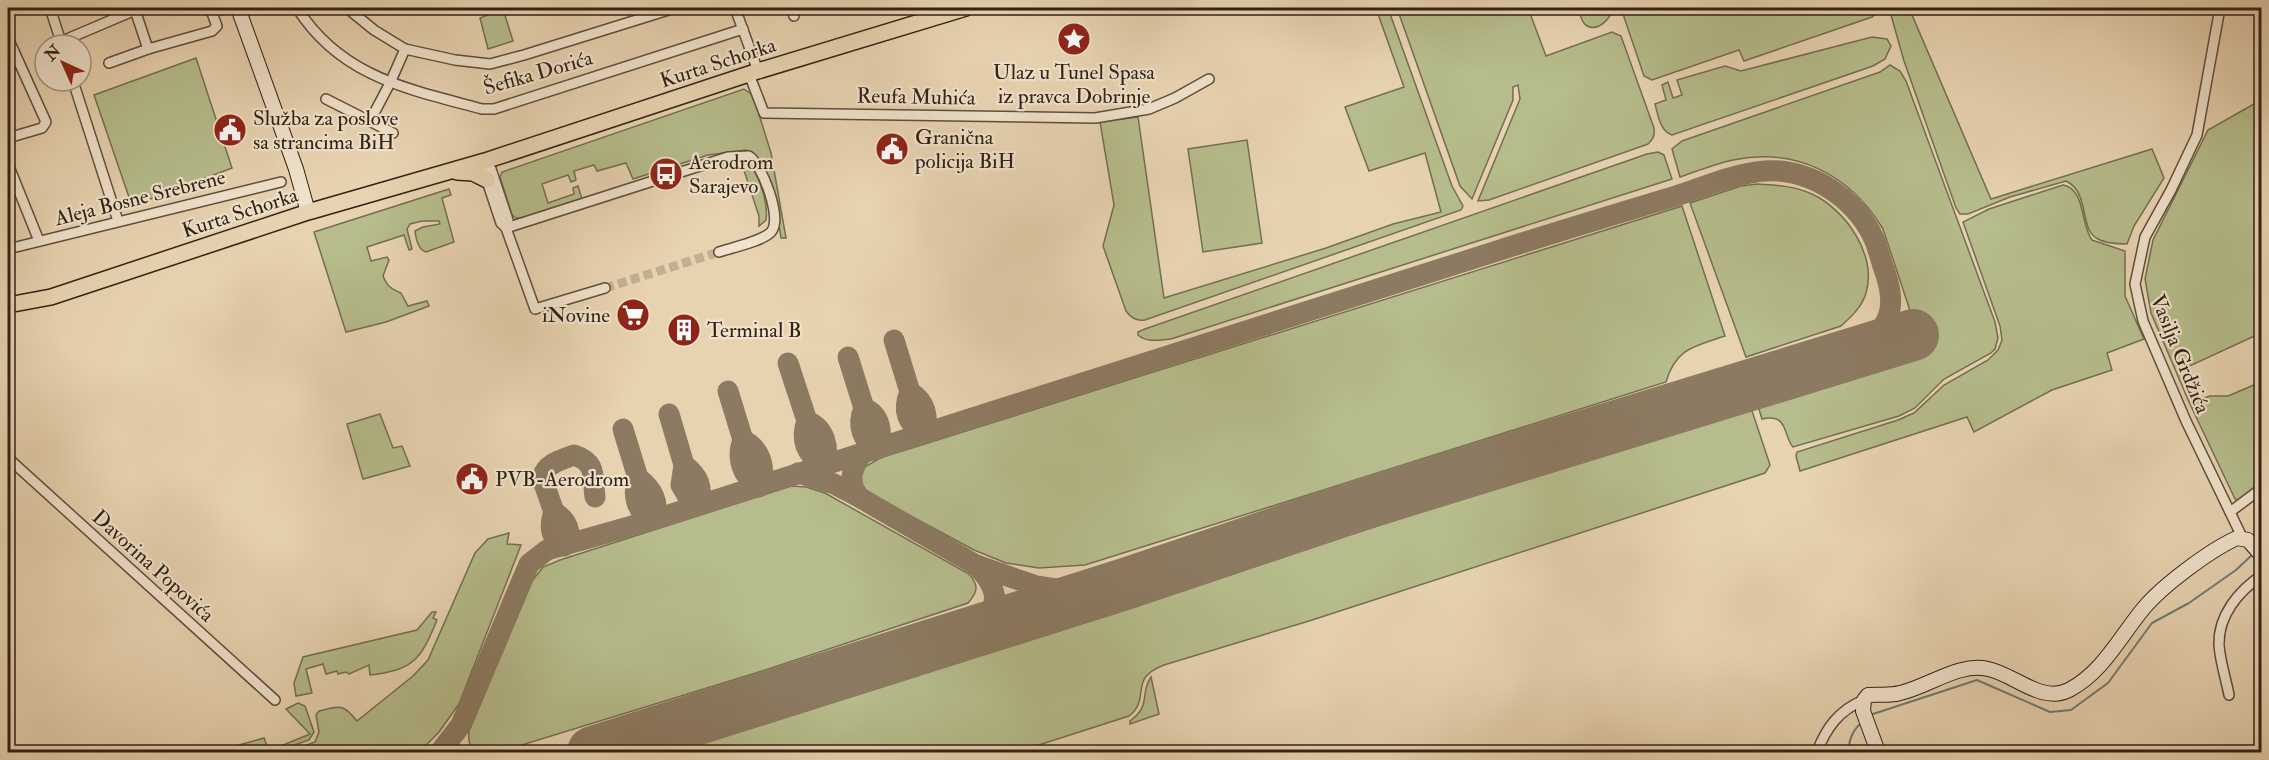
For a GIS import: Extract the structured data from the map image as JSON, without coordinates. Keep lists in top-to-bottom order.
{
  "streets": {
    "main road": ["Kurta Schorka"],
    "street": [
      "Šefika Dorića",
      "Reufa Muhića",
      "Aleja Bosne Srebrene",
      "Vasilja Grdžića",
      "Davorina Popovića"
    ]
  },
  "crossings": [
    ["Kurta Schorka", "Reufa Muhića"]
  ],
  "places": {
    "place": ["Ulaz u Tunel Spasa iz pravca Dobrinje"],
    "public building": ["Služba za poslove sa strancima BiH", "Granična policija BiH", "PVB-Aerodrom"],
    "bus stop": ["Aerodrom Sarajevo"],
    "supermarket": ["iNovine"],
    "building": ["Terminal B"]
  },
  "north": "top left"
}
